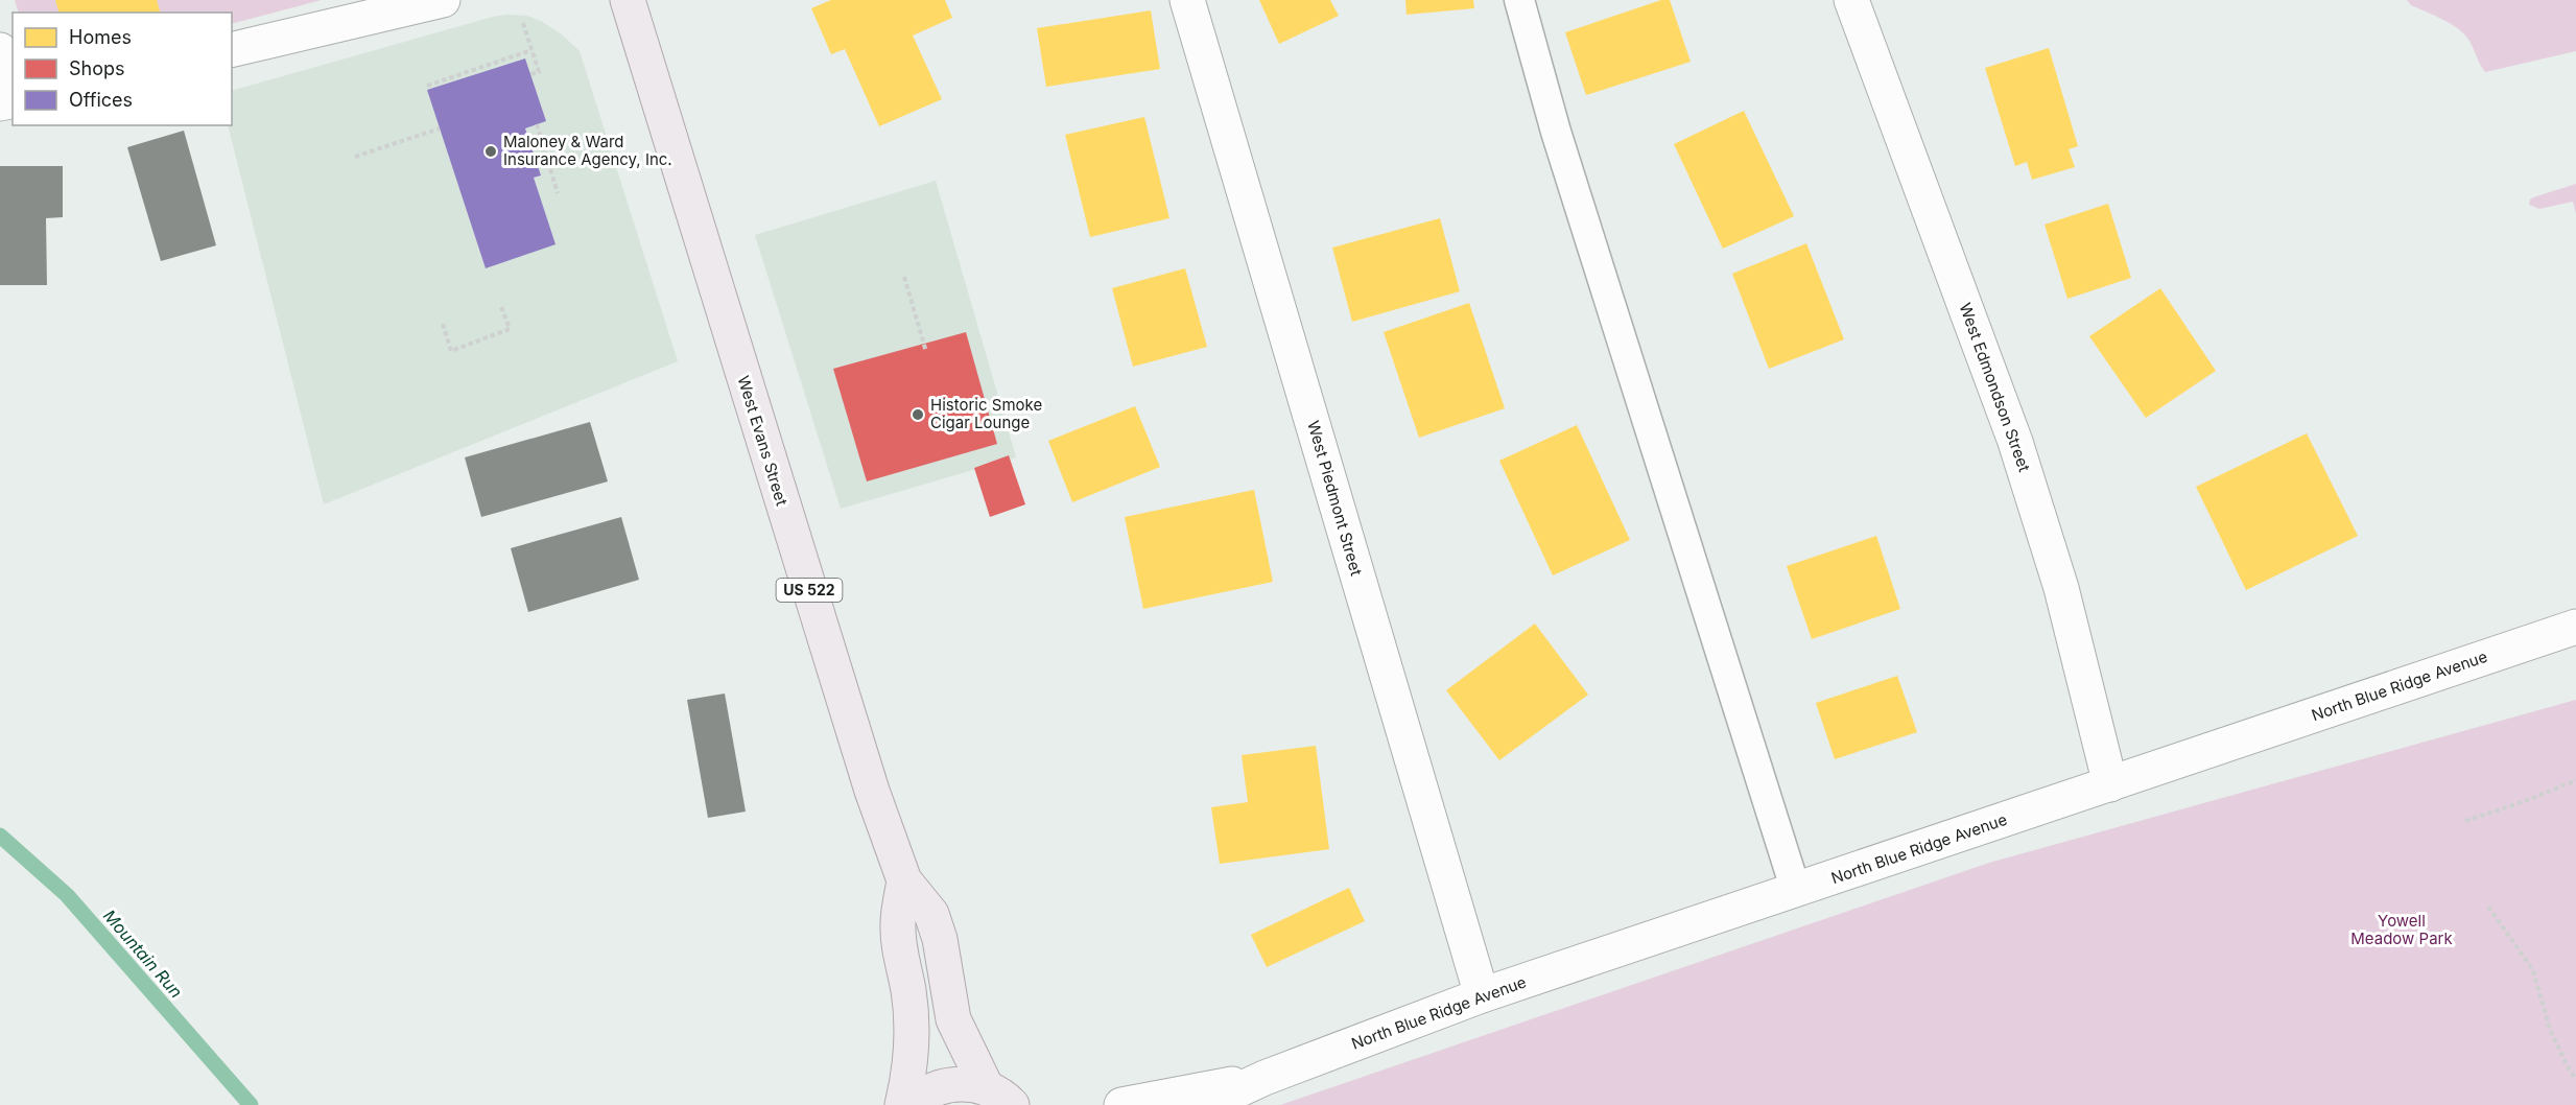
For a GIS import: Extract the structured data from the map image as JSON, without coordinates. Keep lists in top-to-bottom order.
{
  "streets": {
    "main road": ["West Evans Street", "US 522"],
    "street": ["West Edmondson Street", "West Piedmont Street", "North Blue Ridge Avenue"]
  },
  "crossings": [
    ["West Edmondson Street", "North Blue Ridge Avenue"],
    ["West Piedmont Street", "North Blue Ridge Avenue"]
  ],
  "water": ["Mountain Run"],
  "parks": ["Yowell Meadow Park"],
  "places": ["Maloney & Ward Insurance Agency, Inc.", "Historic Smoke Cigar Lounge"],
  "legend": ["Homes", "Shops", "Offices"]
}
